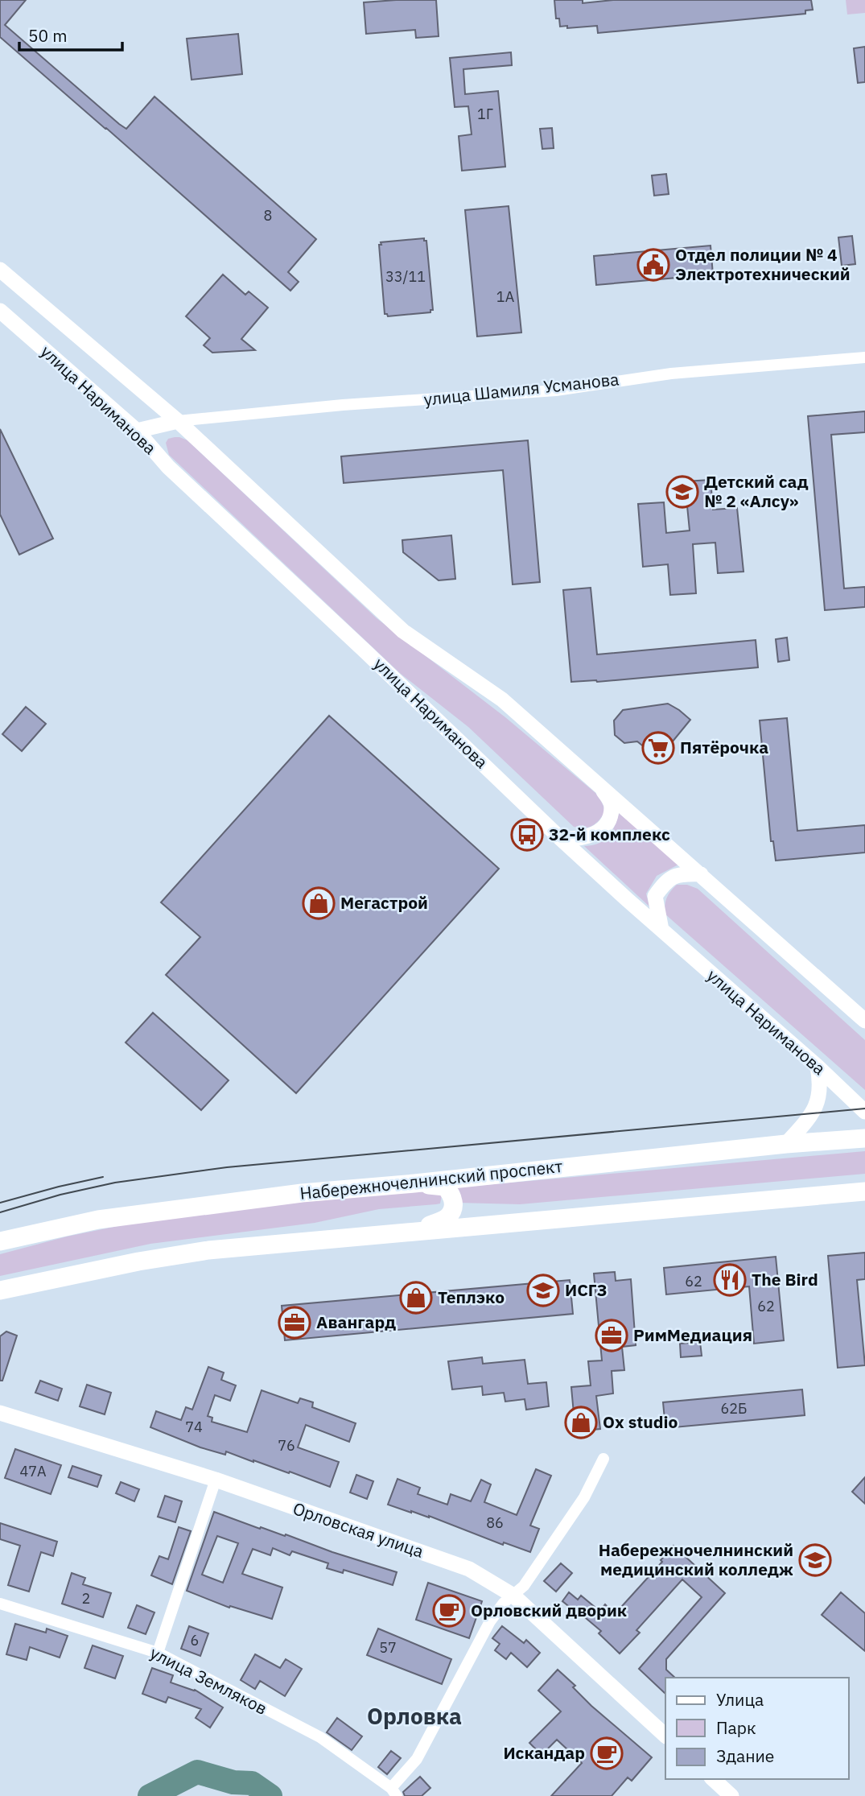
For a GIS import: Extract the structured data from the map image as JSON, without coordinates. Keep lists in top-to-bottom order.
{
  "streets": {
    "main road": ["улица Нариманова", "Набережночелнинский проспект", "Орловская улица"],
    "street": ["улица Шамиля Усманова", "улица Земляков"]
  },
  "crossings": [
    ["улица Шамиля Усманова", "улица Нариманова"]
  ],
  "districts": ["Орловка"],
  "places": {
    "public building": ["Отдел полиции № 4 Электротехнический"],
    "school or university": ["Детский сад № 2 «Алсу»", "ИСГЗ", "Набережночелнинский медицинский колледж"],
    "supermarket": ["Пятёрочка"],
    "bus stop": ["32-й комплекс"],
    "shop": ["Мегастрой", "Теплэко", "Ox studio"],
    "restaurant": ["The Bird"],
    "office": ["Авангард", "РимМедиация"],
    "cafe": ["Орловский дворик", "Искандар"]
  },
  "house_numbers": [
    "1Г",
    "8",
    "33/11",
    "1А",
    "62",
    "62",
    "62Б",
    "74",
    "76",
    "47А",
    "86",
    "2",
    "6",
    "57"
  ],
  "legend": ["Улица", "Парк", "Здание"],
  "scale_bar": "50 m"
}
